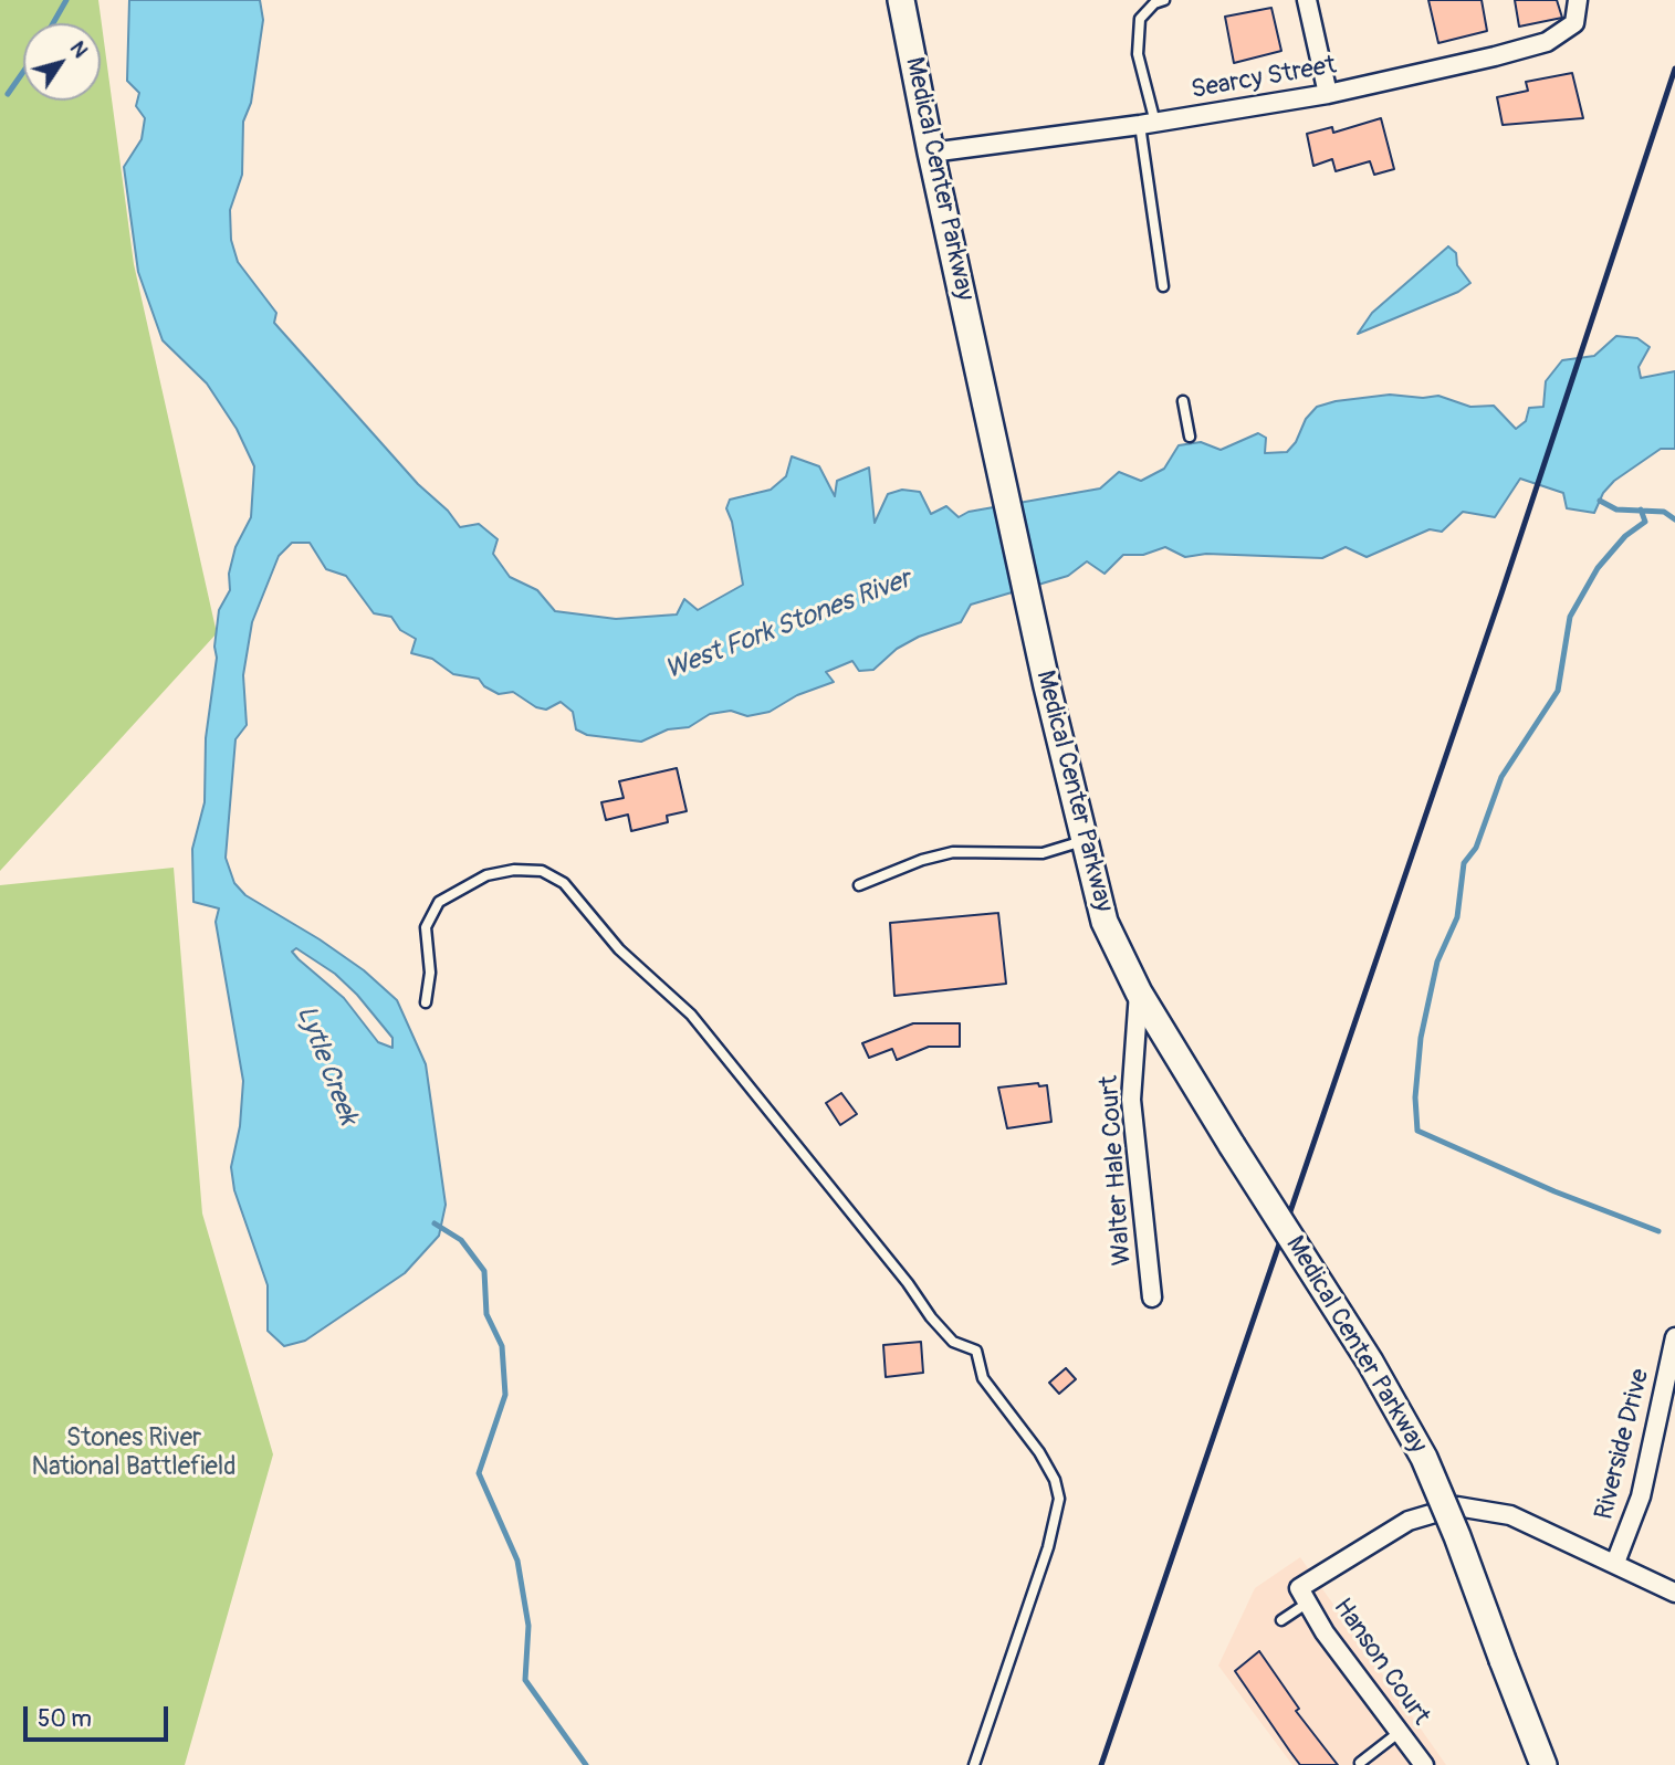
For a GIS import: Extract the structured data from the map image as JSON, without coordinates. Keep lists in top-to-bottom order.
{
  "streets": {
    "main road": ["Medical Center Parkway"],
    "street": [
      "Searcy Street",
      "Walter Hale Court",
      "Riverside Drive",
      "Hanson Court"
    ]
  },
  "crossings": [
    ["Searcy Street", "Medical Center Parkway"],
    ["Medical Center Parkway", "Walter Hale Court"]
  ],
  "water": ["West Fork Stones River", "Lytle Creek"],
  "parks": ["Stones River National Battlefield"],
  "scale_bar": "50 m",
  "north": "top right"
}
